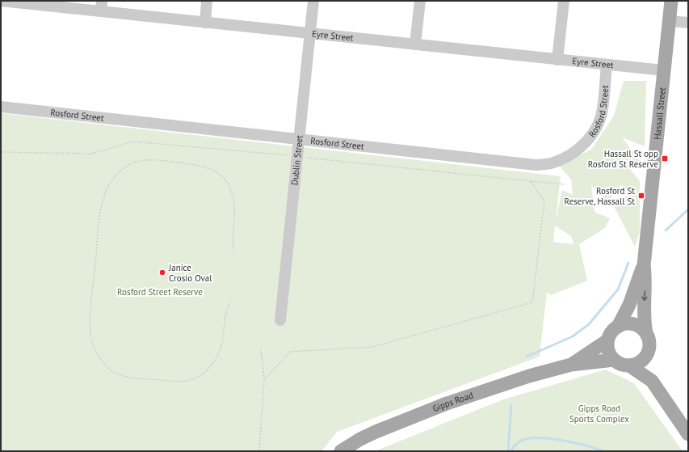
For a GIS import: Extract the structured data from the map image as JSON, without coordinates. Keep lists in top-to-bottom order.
{
  "streets": {
    "main road": ["Hassall Street", "Gipps Road"],
    "street": ["Eyre Street", "Rosford Street", "Dublin Street"]
  },
  "crossings": [
    ["Eyre Street", "Rosford Street"],
    ["Eyre Street", "Hassall Street"],
    ["Eyre Street", "Dublin Street"],
    ["Rosford Street", "Dublin Street"],
    ["Hassall Street", "Gipps Road"]
  ],
  "parks": ["Rosford Street Reserve", "Gipps Road Sports Complex"],
  "places": {
    "transit": ["Hassall St opp Rosford St Reserve", "Rosford St Reserve, Hassall St"],
    "other": ["Janice Crosio Oval"]
  }
}
